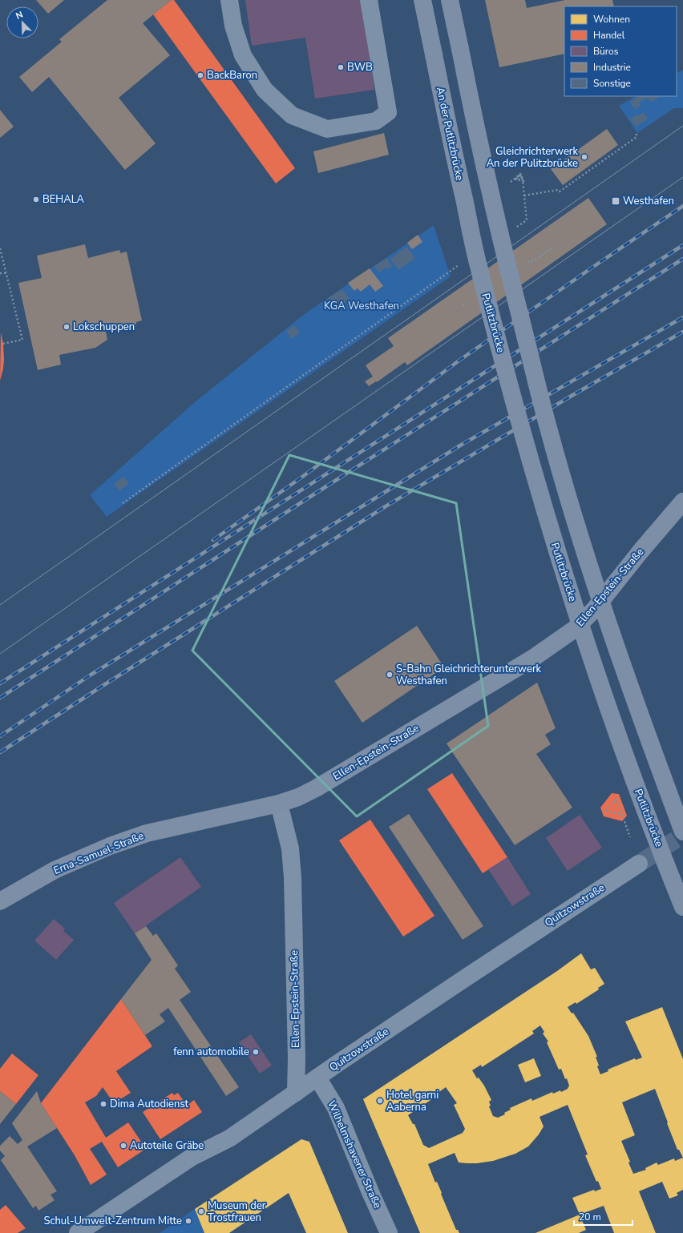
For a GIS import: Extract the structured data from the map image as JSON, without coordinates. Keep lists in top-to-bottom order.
{
  "streets": {
    "main road": [
      "An der Putlitzbrücke",
      "Putlitzbrücke",
      "Ellen-Epstein-Straße",
      "Erna-Samuel-Straße"
    ],
    "street": ["Quitzowstraße", "Wilhelmshavener Straße"]
  },
  "crossings": [
    ["An der Putlitzbrücke", "Putlitzbrücke"],
    ["Ellen-Epstein-Straße", "Erna-Samuel-Straße"],
    ["Ellen-Epstein-Straße", "Quitzowstraße"],
    ["Quitzowstraße", "Wilhelmshavener Straße"]
  ],
  "parks": ["KGA Westhafen"],
  "places": {
    "other": [
      "BWB",
      "BackBaron",
      "Gleichrichterwerk An der Pulitzbrücke",
      "BEHALA",
      "Lokschuppen",
      "S-Bahn Gleichrichterunterwerk Westhafen",
      "fenn automobile",
      "Hotel garni Aaberna",
      "Dima Autodienst",
      "Autoteile Gräbe",
      "Museum der Trostfrauen",
      "Schul-Umwelt-Zentrum Mitte"
    ],
    "transit": ["Westhafen"]
  },
  "legend": [
    "Wohnen",
    "Handel",
    "Büros",
    "Industrie",
    "Sonstige"
  ],
  "scale_bar": "20 m",
  "north": "top left"
}
